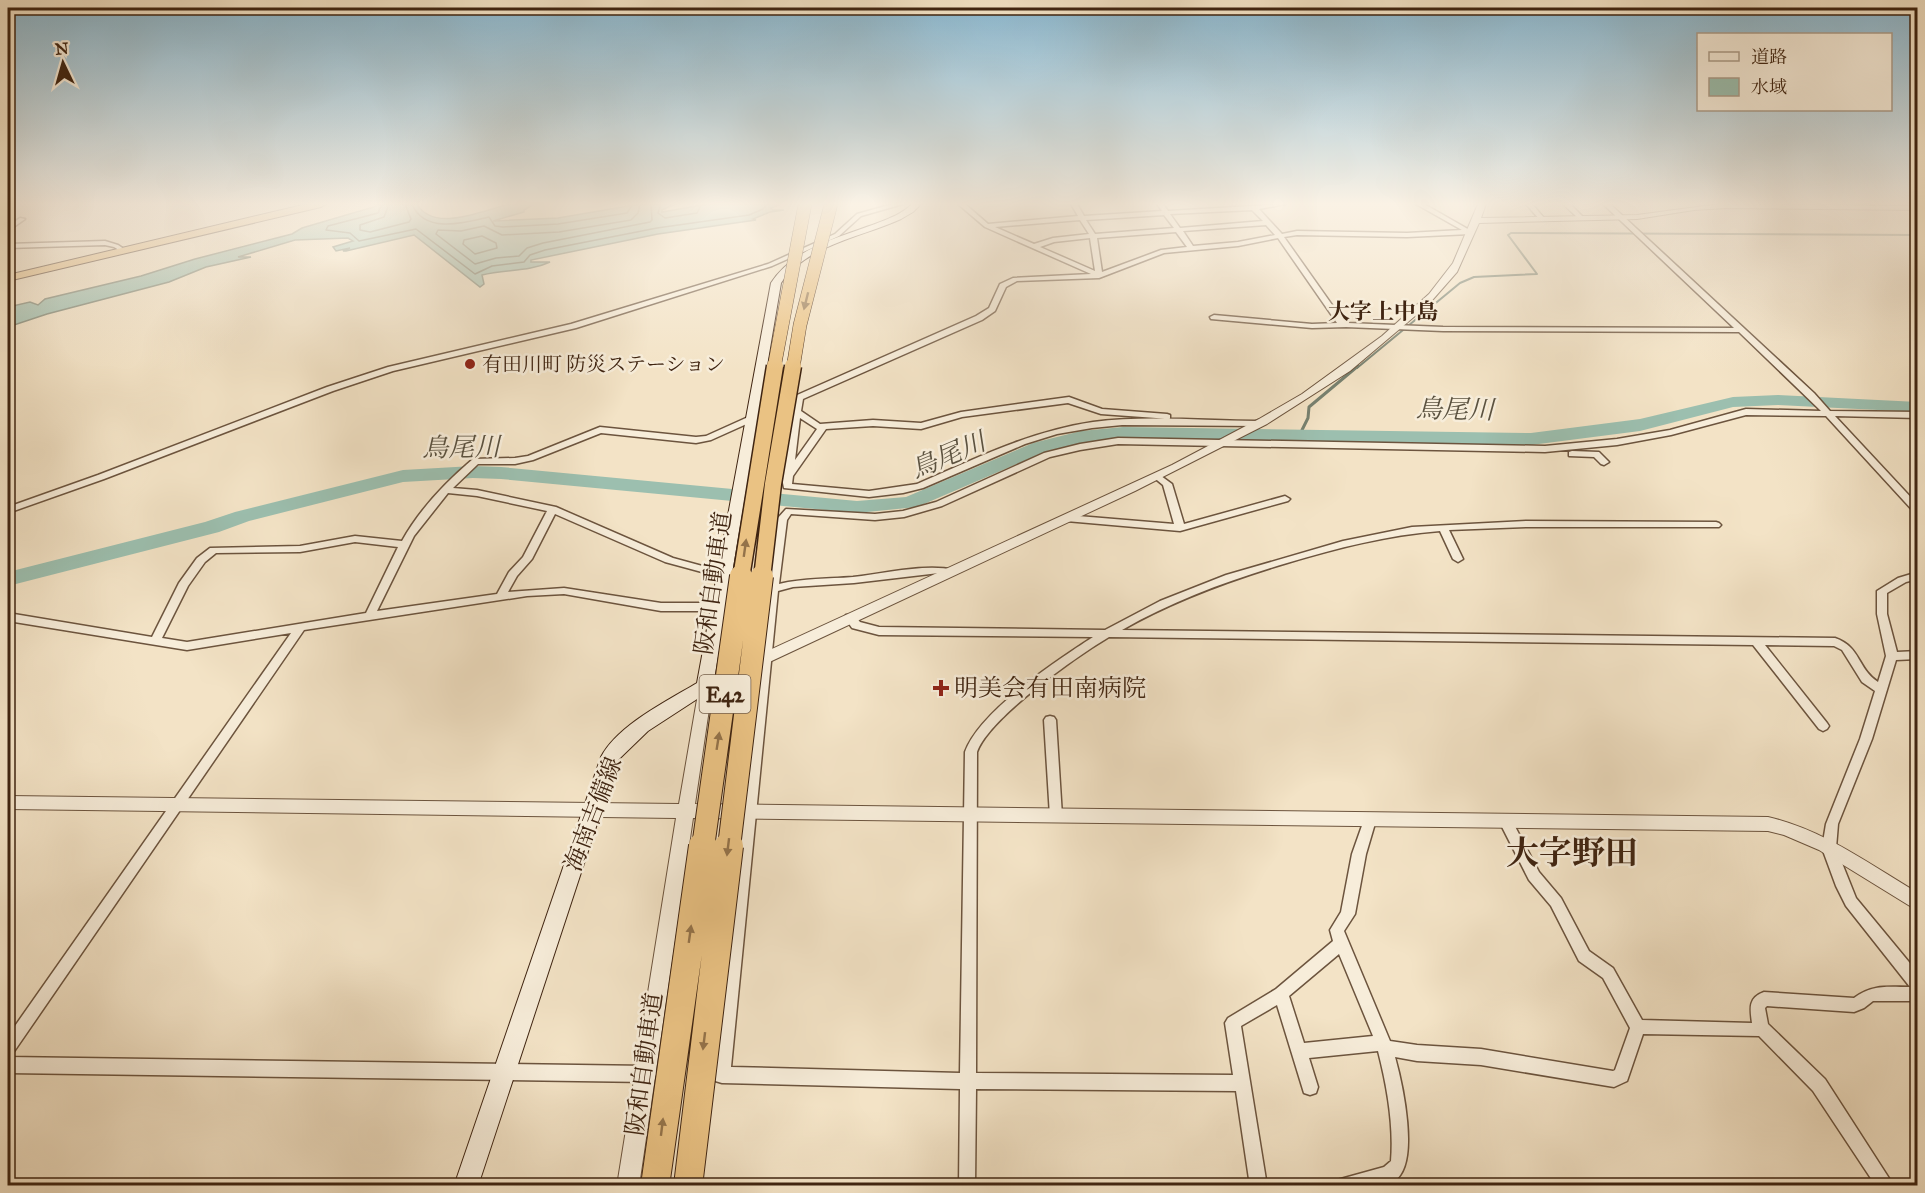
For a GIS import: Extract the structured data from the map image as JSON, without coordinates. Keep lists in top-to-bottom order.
{
  "streets": {
    "highway": ["阪和自動車道", "E42"],
    "main road": ["海南吉備線"]
  },
  "districts": ["大字上中島", "大字野田"],
  "water": ["鳥尾川"],
  "places": {
    "other": ["有田川町 防災ステーション"],
    "health": ["明美会有田南病院"]
  },
  "legend": ["道路", "水域"],
  "north": "top"
}
